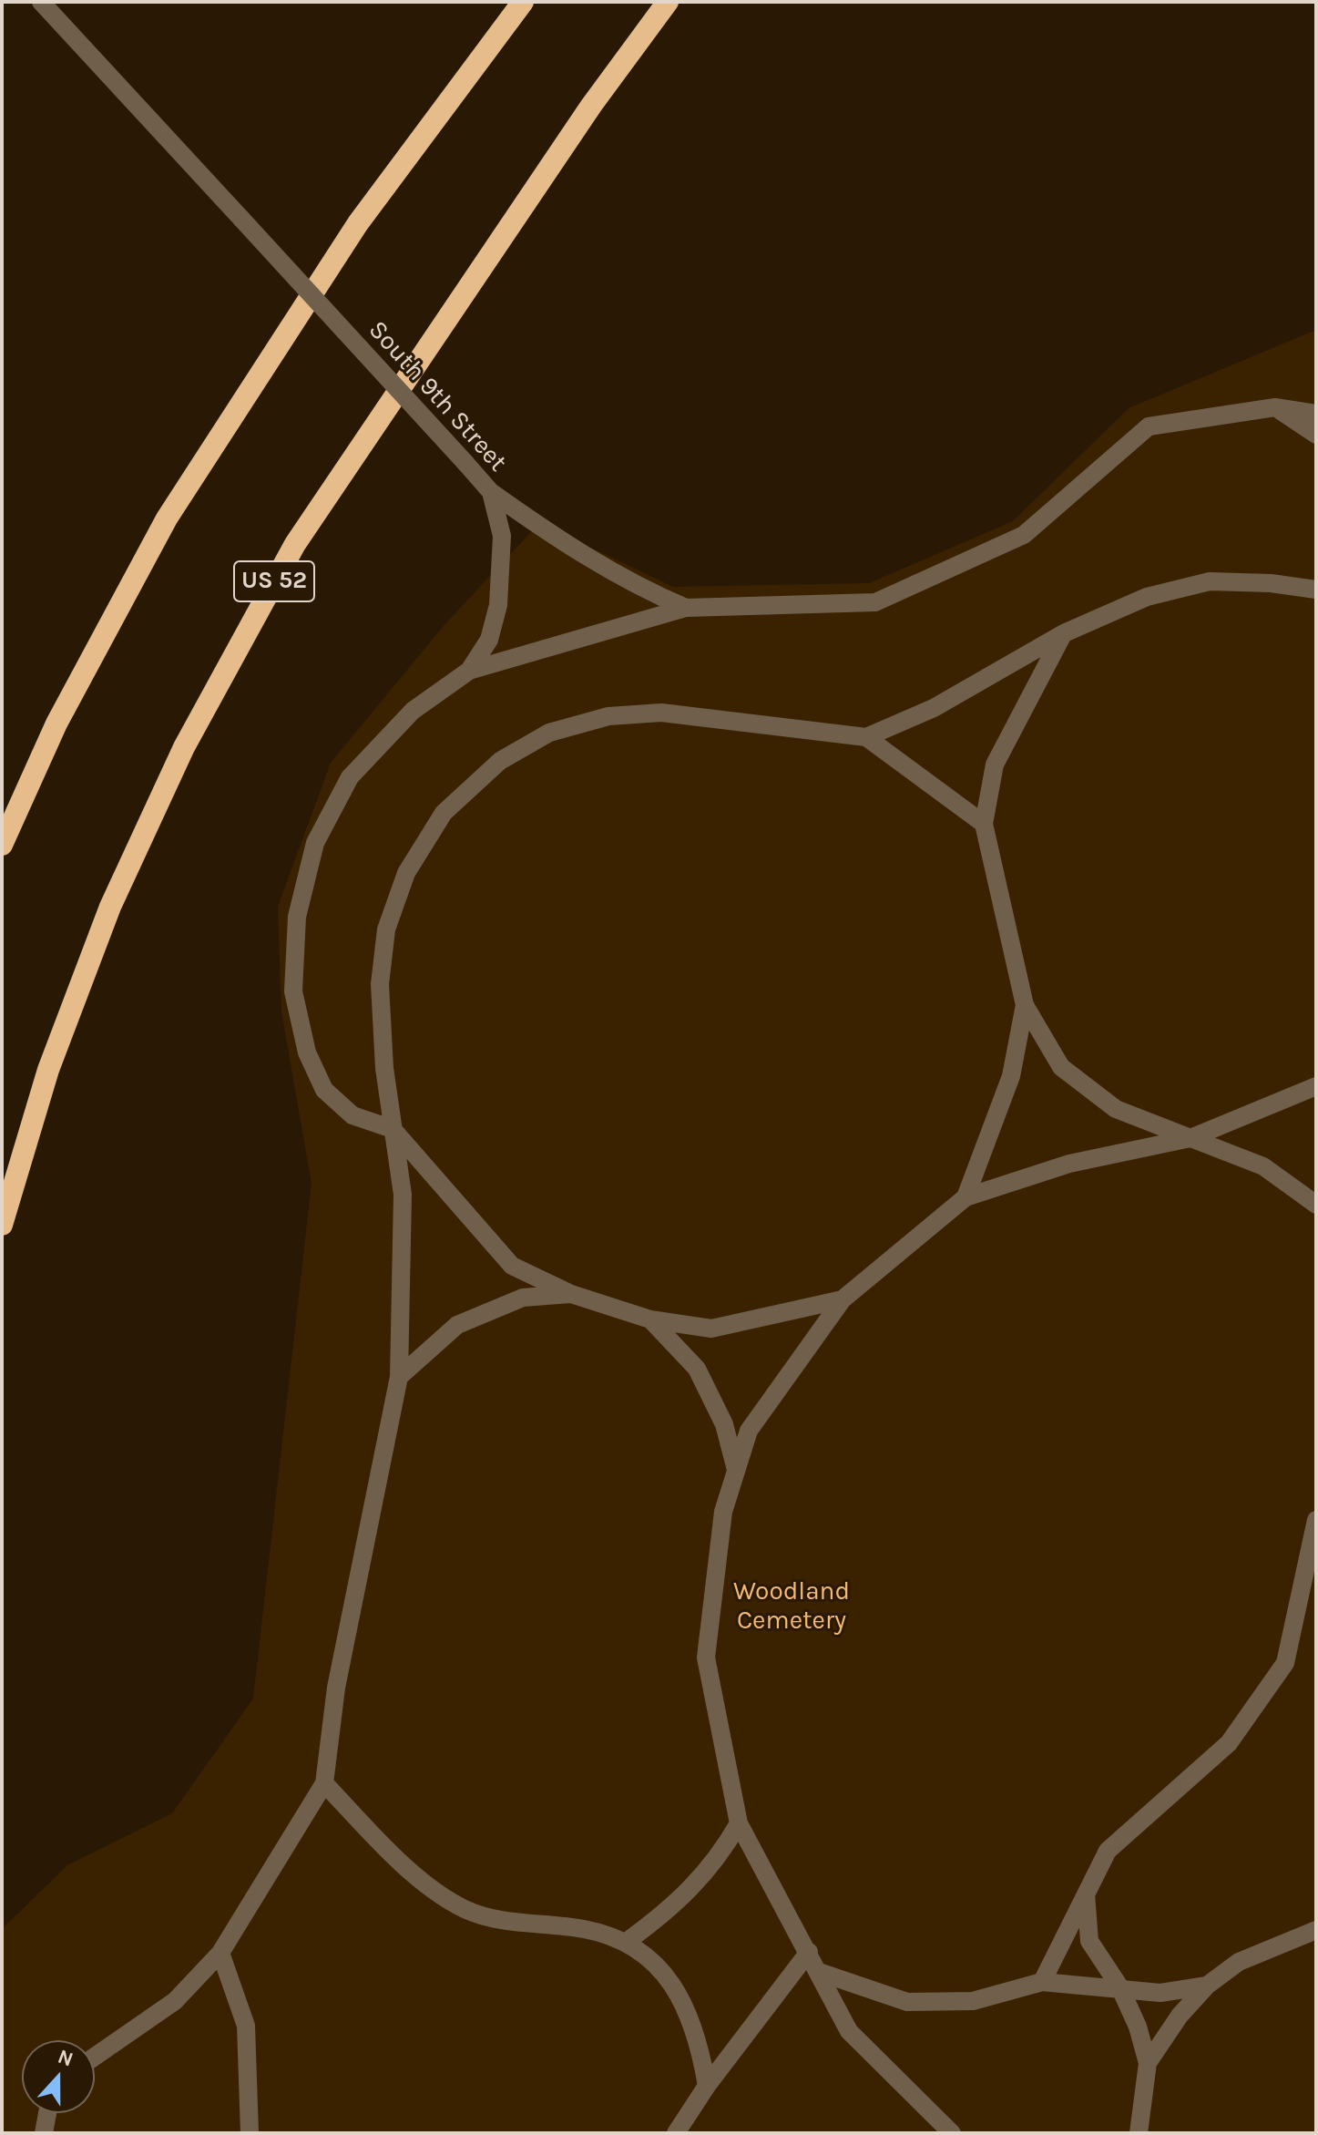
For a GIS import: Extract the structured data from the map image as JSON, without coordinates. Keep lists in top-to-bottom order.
{
  "streets": {
    "highway": ["US 52"],
    "street": ["South 9th Street"]
  },
  "parks": ["Woodland Cemetery"],
  "north": "top"
}
